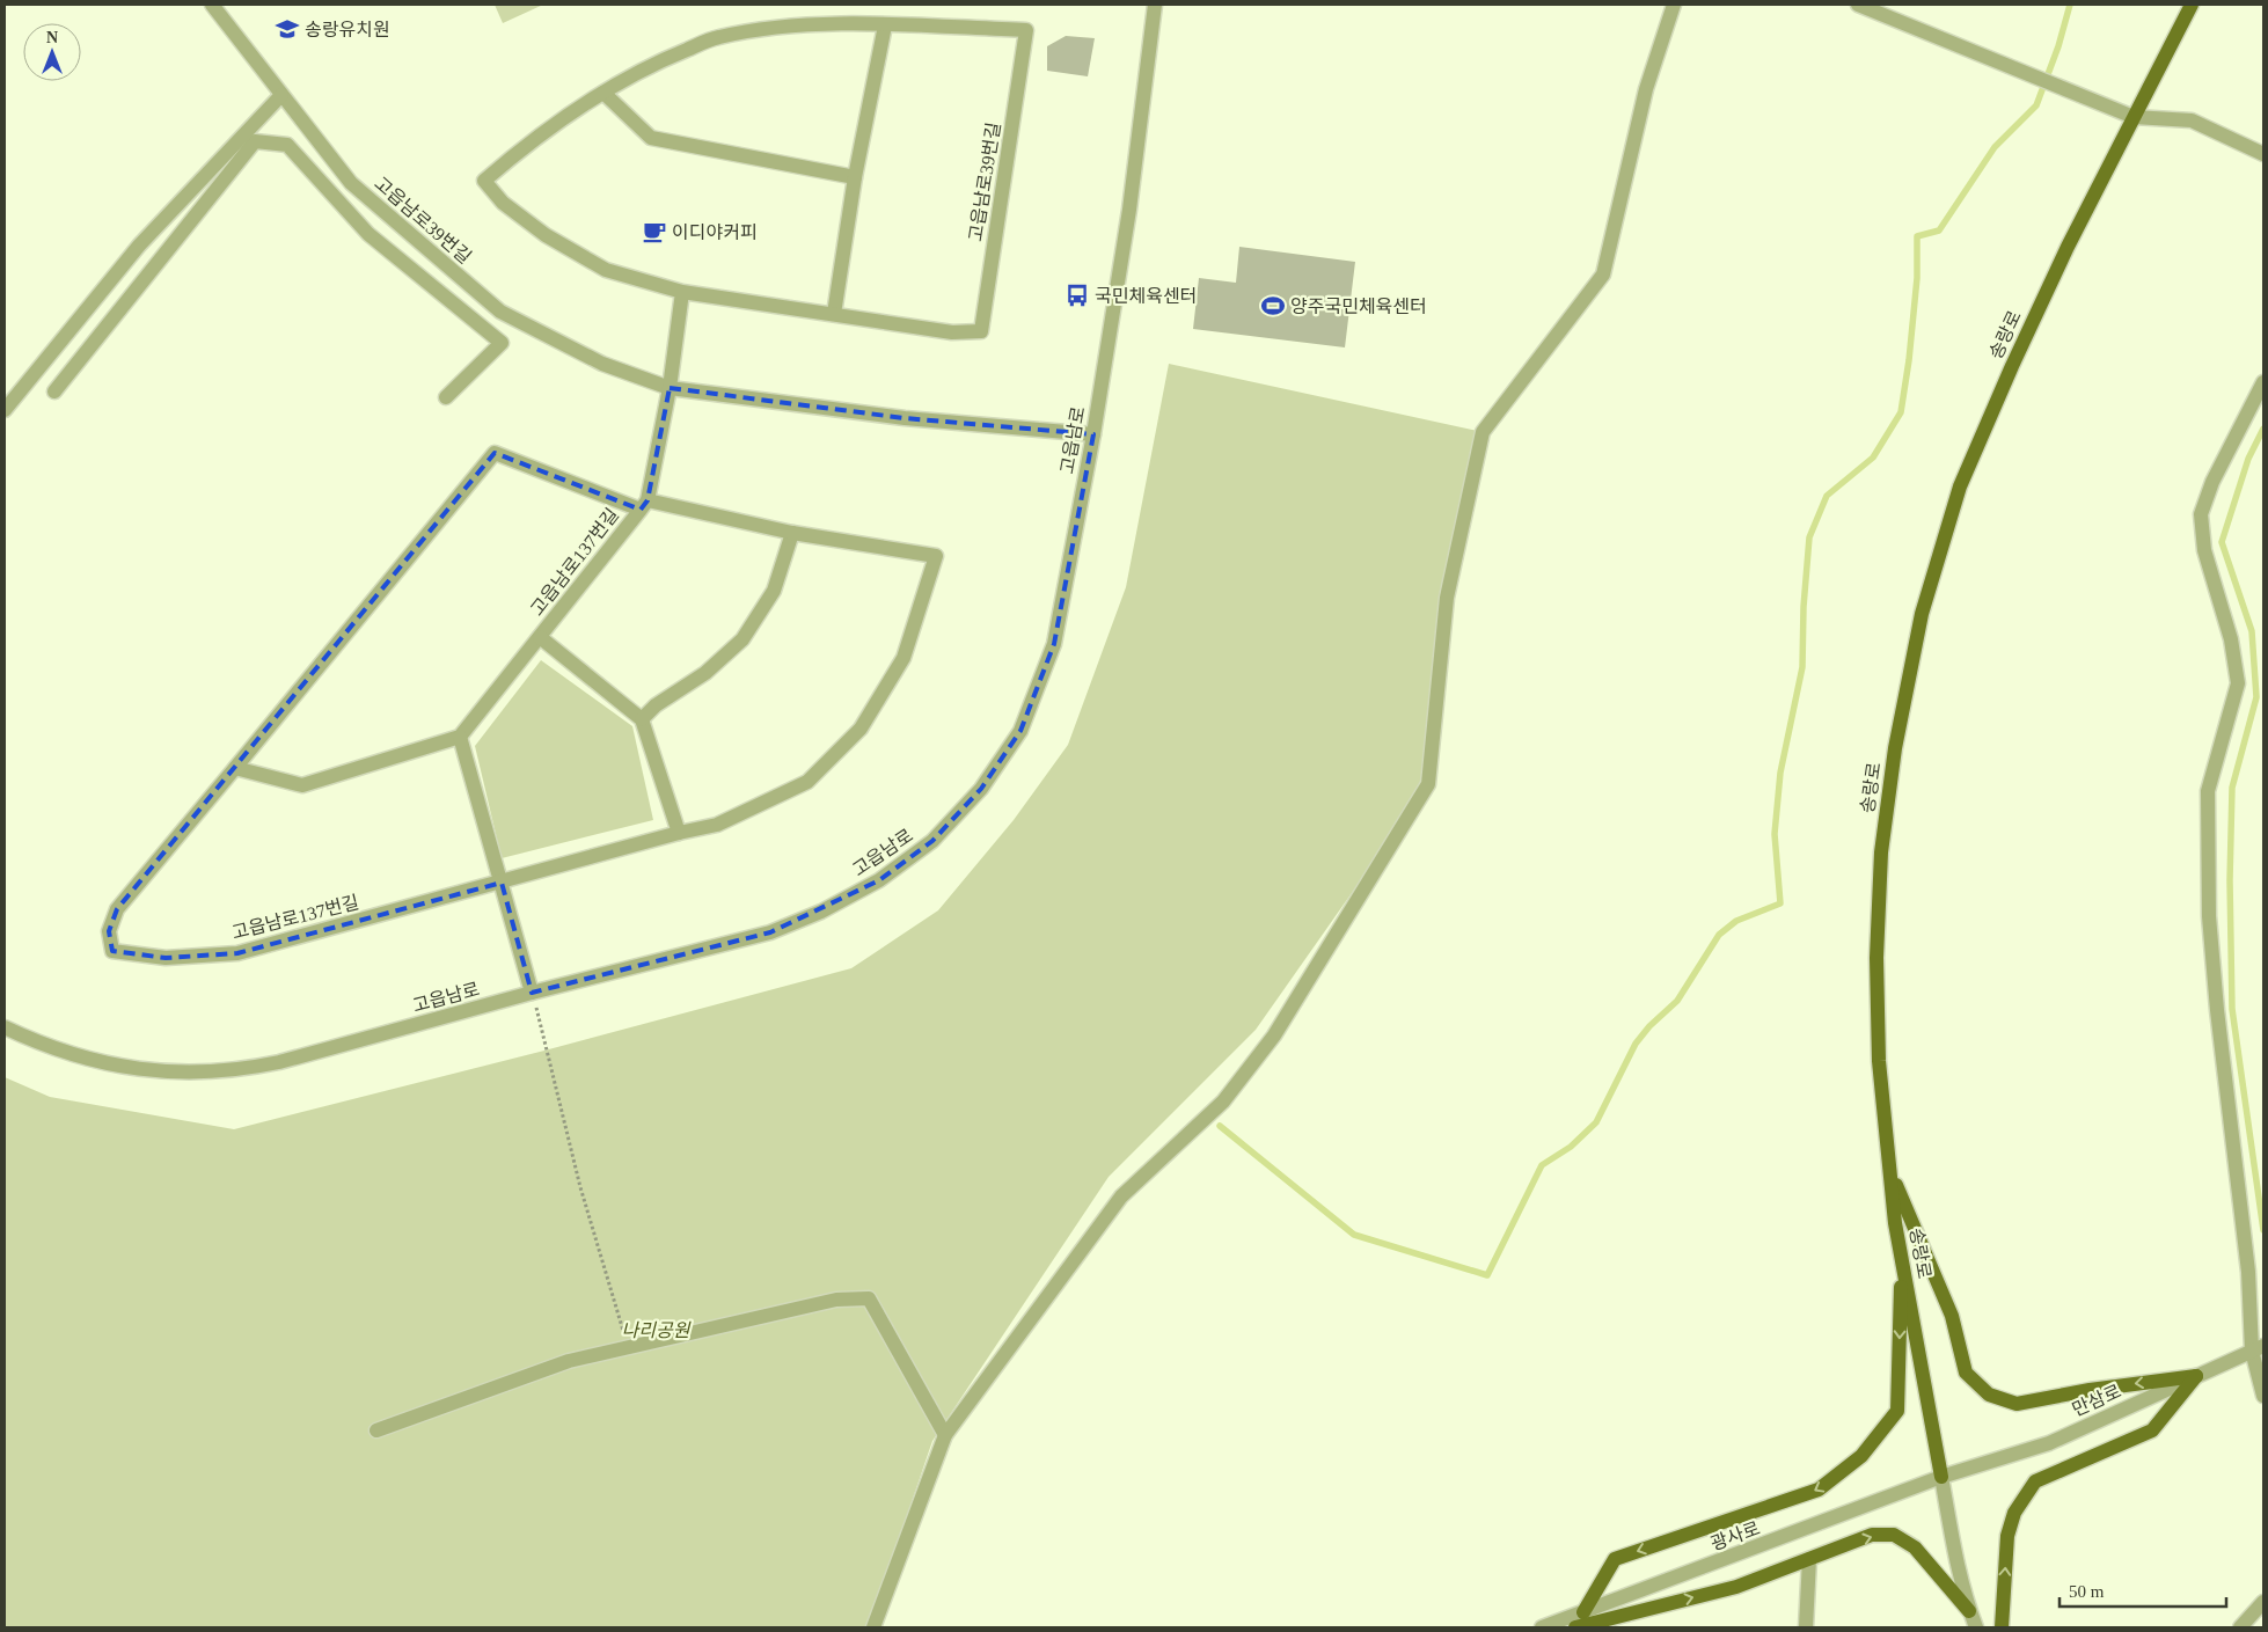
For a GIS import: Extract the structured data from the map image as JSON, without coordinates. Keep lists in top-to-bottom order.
{
  "streets": {
    "main road": ["송랑로"],
    "street": [
      "고읍남로39번길",
      "고읍남로",
      "고읍남로137번길",
      "만삼로",
      "광사로"
    ]
  },
  "crossings": [
    ["고읍남로39번길", "고읍남로"],
    ["고읍남로39번길", "고읍남로137번길"],
    ["송랑로", "만삼로"],
    ["송랑로", "광사로"],
    ["만삼로", "광사로"]
  ],
  "parks": ["나리공원"],
  "places": {
    "school or university": ["송랑유치원"],
    "cafe": ["이디야커피"],
    "bus stop": ["국민체육센터"],
    "sports": ["양주국민체육센터"]
  },
  "scale_bar": "50 m",
  "north": "top"
}
